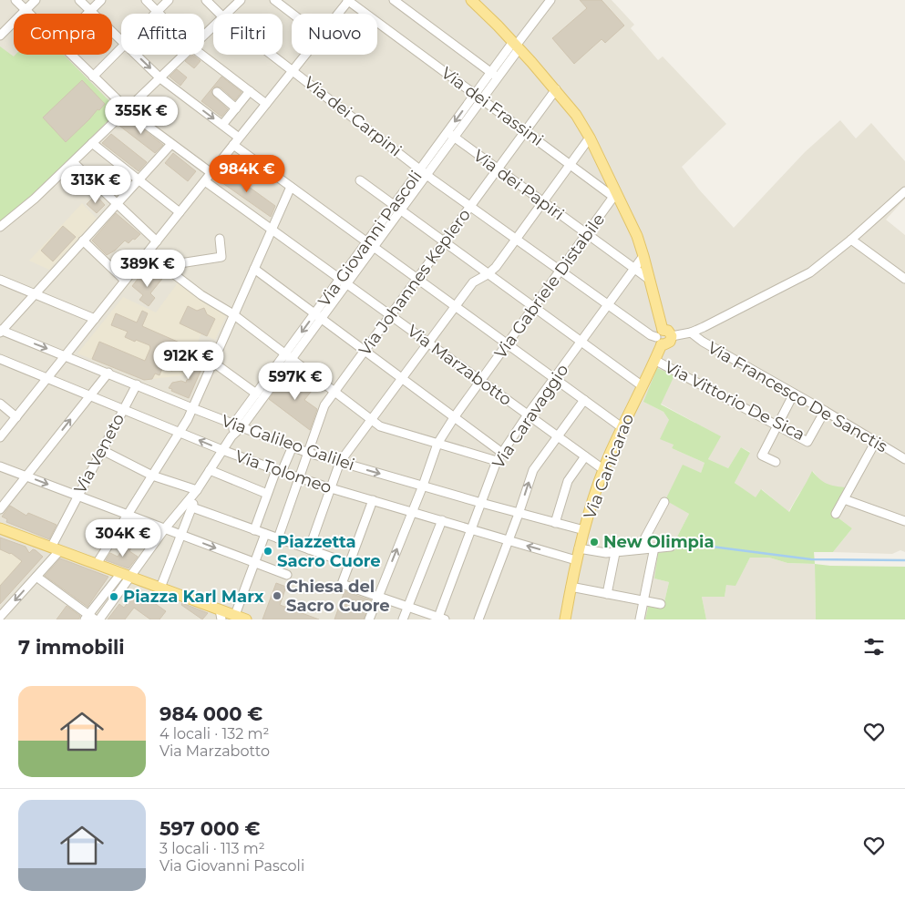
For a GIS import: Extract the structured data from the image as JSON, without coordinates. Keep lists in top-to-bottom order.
{
  "streets": {
    "main road": ["Via Canicarao"],
    "street": [
      "Via dei Frassini",
      "Via dei Carpini",
      "Via dei Papiri",
      "Via Giovanni Pascoli",
      "Via Johannes Keplero",
      "Via Gabriele Distabile",
      "Via Marzabotto",
      "Via Francesco De Sanctis",
      "Via Vittorio De Sica",
      "Via Caravaggio",
      "Via Galileo Galilei",
      "Via Veneto",
      "Via Tolomeo"
    ]
  },
  "crossings": [
    ["Via dei Frassini", "Via Giovanni Pascoli"],
    ["Via dei Frassini", "Via Johannes Keplero"],
    ["Via dei Frassini", "Via Gabriele Distabile"],
    ["Via dei Carpini", "Via Giovanni Pascoli"],
    ["Via dei Carpini", "Via Johannes Keplero"],
    ["Via dei Carpini", "Via Gabriele Distabile"],
    ["Via dei Carpini", "Via Caravaggio"],
    ["Via dei Carpini", "Via Canicarao"],
    ["Via dei Papiri", "Via Giovanni Pascoli"],
    ["Via dei Papiri", "Via Johannes Keplero"],
    ["Via dei Papiri", "Via Gabriele Distabile"],
    ["Via dei Papiri", "Via Caravaggio"],
    ["Via Giovanni Pascoli", "Via Marzabotto"],
    ["Via Giovanni Pascoli", "Via Galileo Galilei"],
    ["Via Giovanni Pascoli", "Via Tolomeo"],
    ["Via Johannes Keplero", "Via Marzabotto"],
    ["Via Johannes Keplero", "Via Galileo Galilei"],
    ["Via Johannes Keplero", "Via Tolomeo"],
    ["Via Gabriele Distabile", "Via Marzabotto"],
    ["Via Gabriele Distabile", "Via Galileo Galilei"],
    ["Via Gabriele Distabile", "Via Tolomeo"],
    ["Via Marzabotto", "Via Caravaggio"],
    ["Via Marzabotto", "Via Canicarao"],
    ["Via Francesco De Sanctis", "Via Vittorio De Sica"],
    ["Via Vittorio De Sica", "Via Canicarao"],
    ["Via Caravaggio", "Via Galileo Galilei"],
    ["Via Caravaggio", "Via Tolomeo"],
    ["Via Galileo Galilei", "Via Veneto"],
    ["Via Galileo Galilei", "Via Canicarao"],
    ["Via Veneto", "Via Tolomeo"],
    ["Via Canicarao", "Via Tolomeo"]
  ],
  "places": [
    "New Olimpia",
    "Piazzetta Sacro Cuore",
    "Chiesa del Sacro Cuore",
    "Piazza Karl Marx"
  ],
  "page": {
    "chip": [
      "Compra",
      "Affitta",
      "Filtri",
      "Nuovo"
    ],
    "price": [
      "355K €",
      "984K €",
      "313K €",
      "389K €",
      "912K €",
      "597K €",
      "304K €"
    ],
    "heading": "7 immobili",
    "list": [
      {
        "name": "984 000 €",
        "note": "4 locali · 132 m² · Via Marzabotto"
      },
      {
        "name": "597 000 €",
        "note": "3 locali · 113 m² · Via Giovanni Pascoli"
      }
    ]
  }
}
